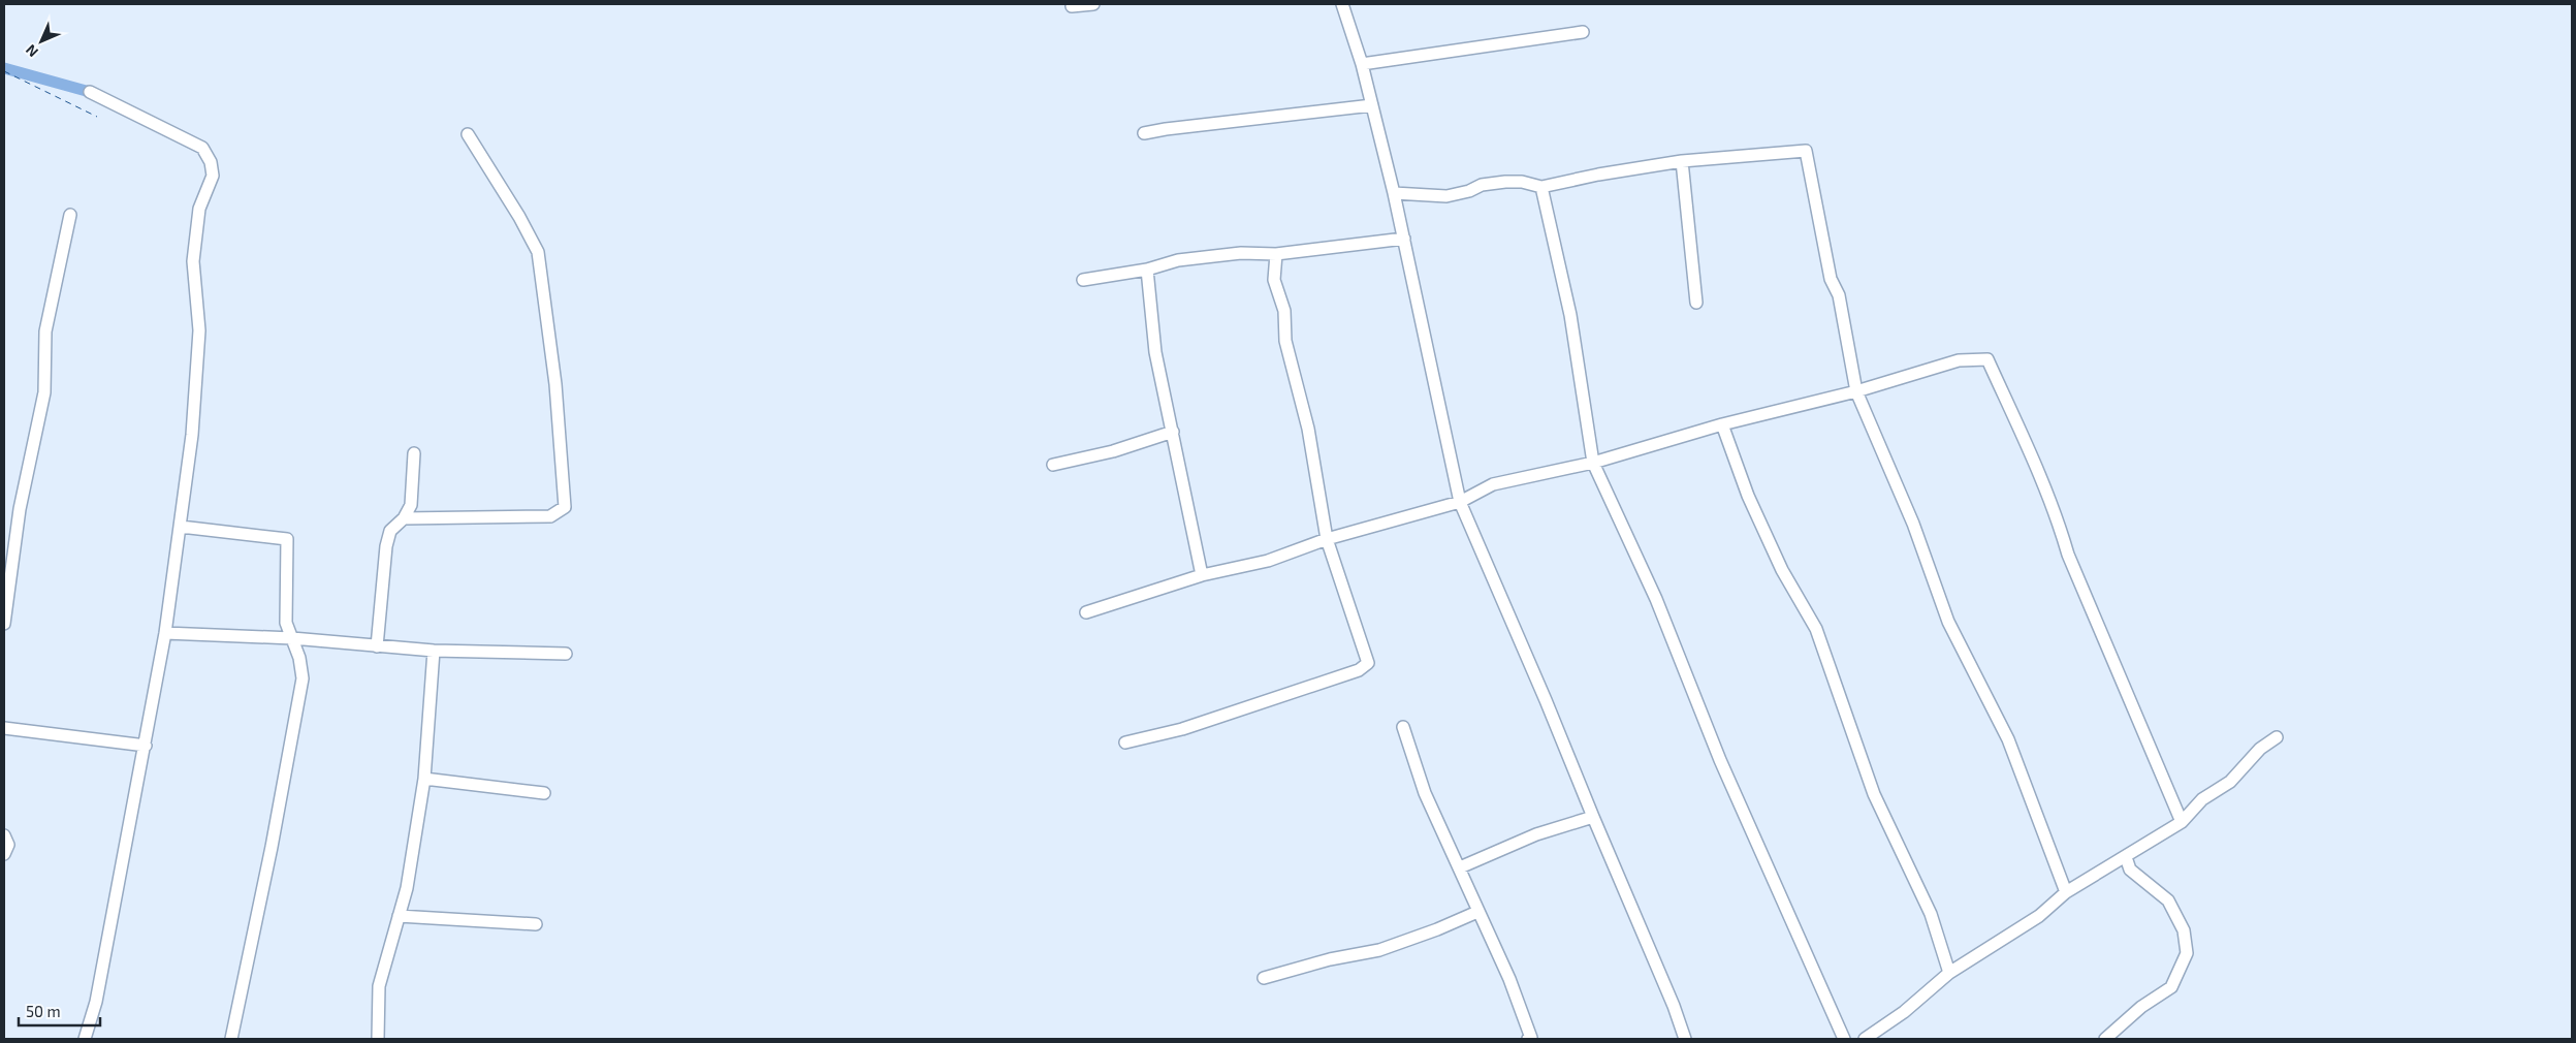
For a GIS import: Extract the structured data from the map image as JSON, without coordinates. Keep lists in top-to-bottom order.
{
  "scale_bar": "50 m",
  "north": "bottom left"
}
